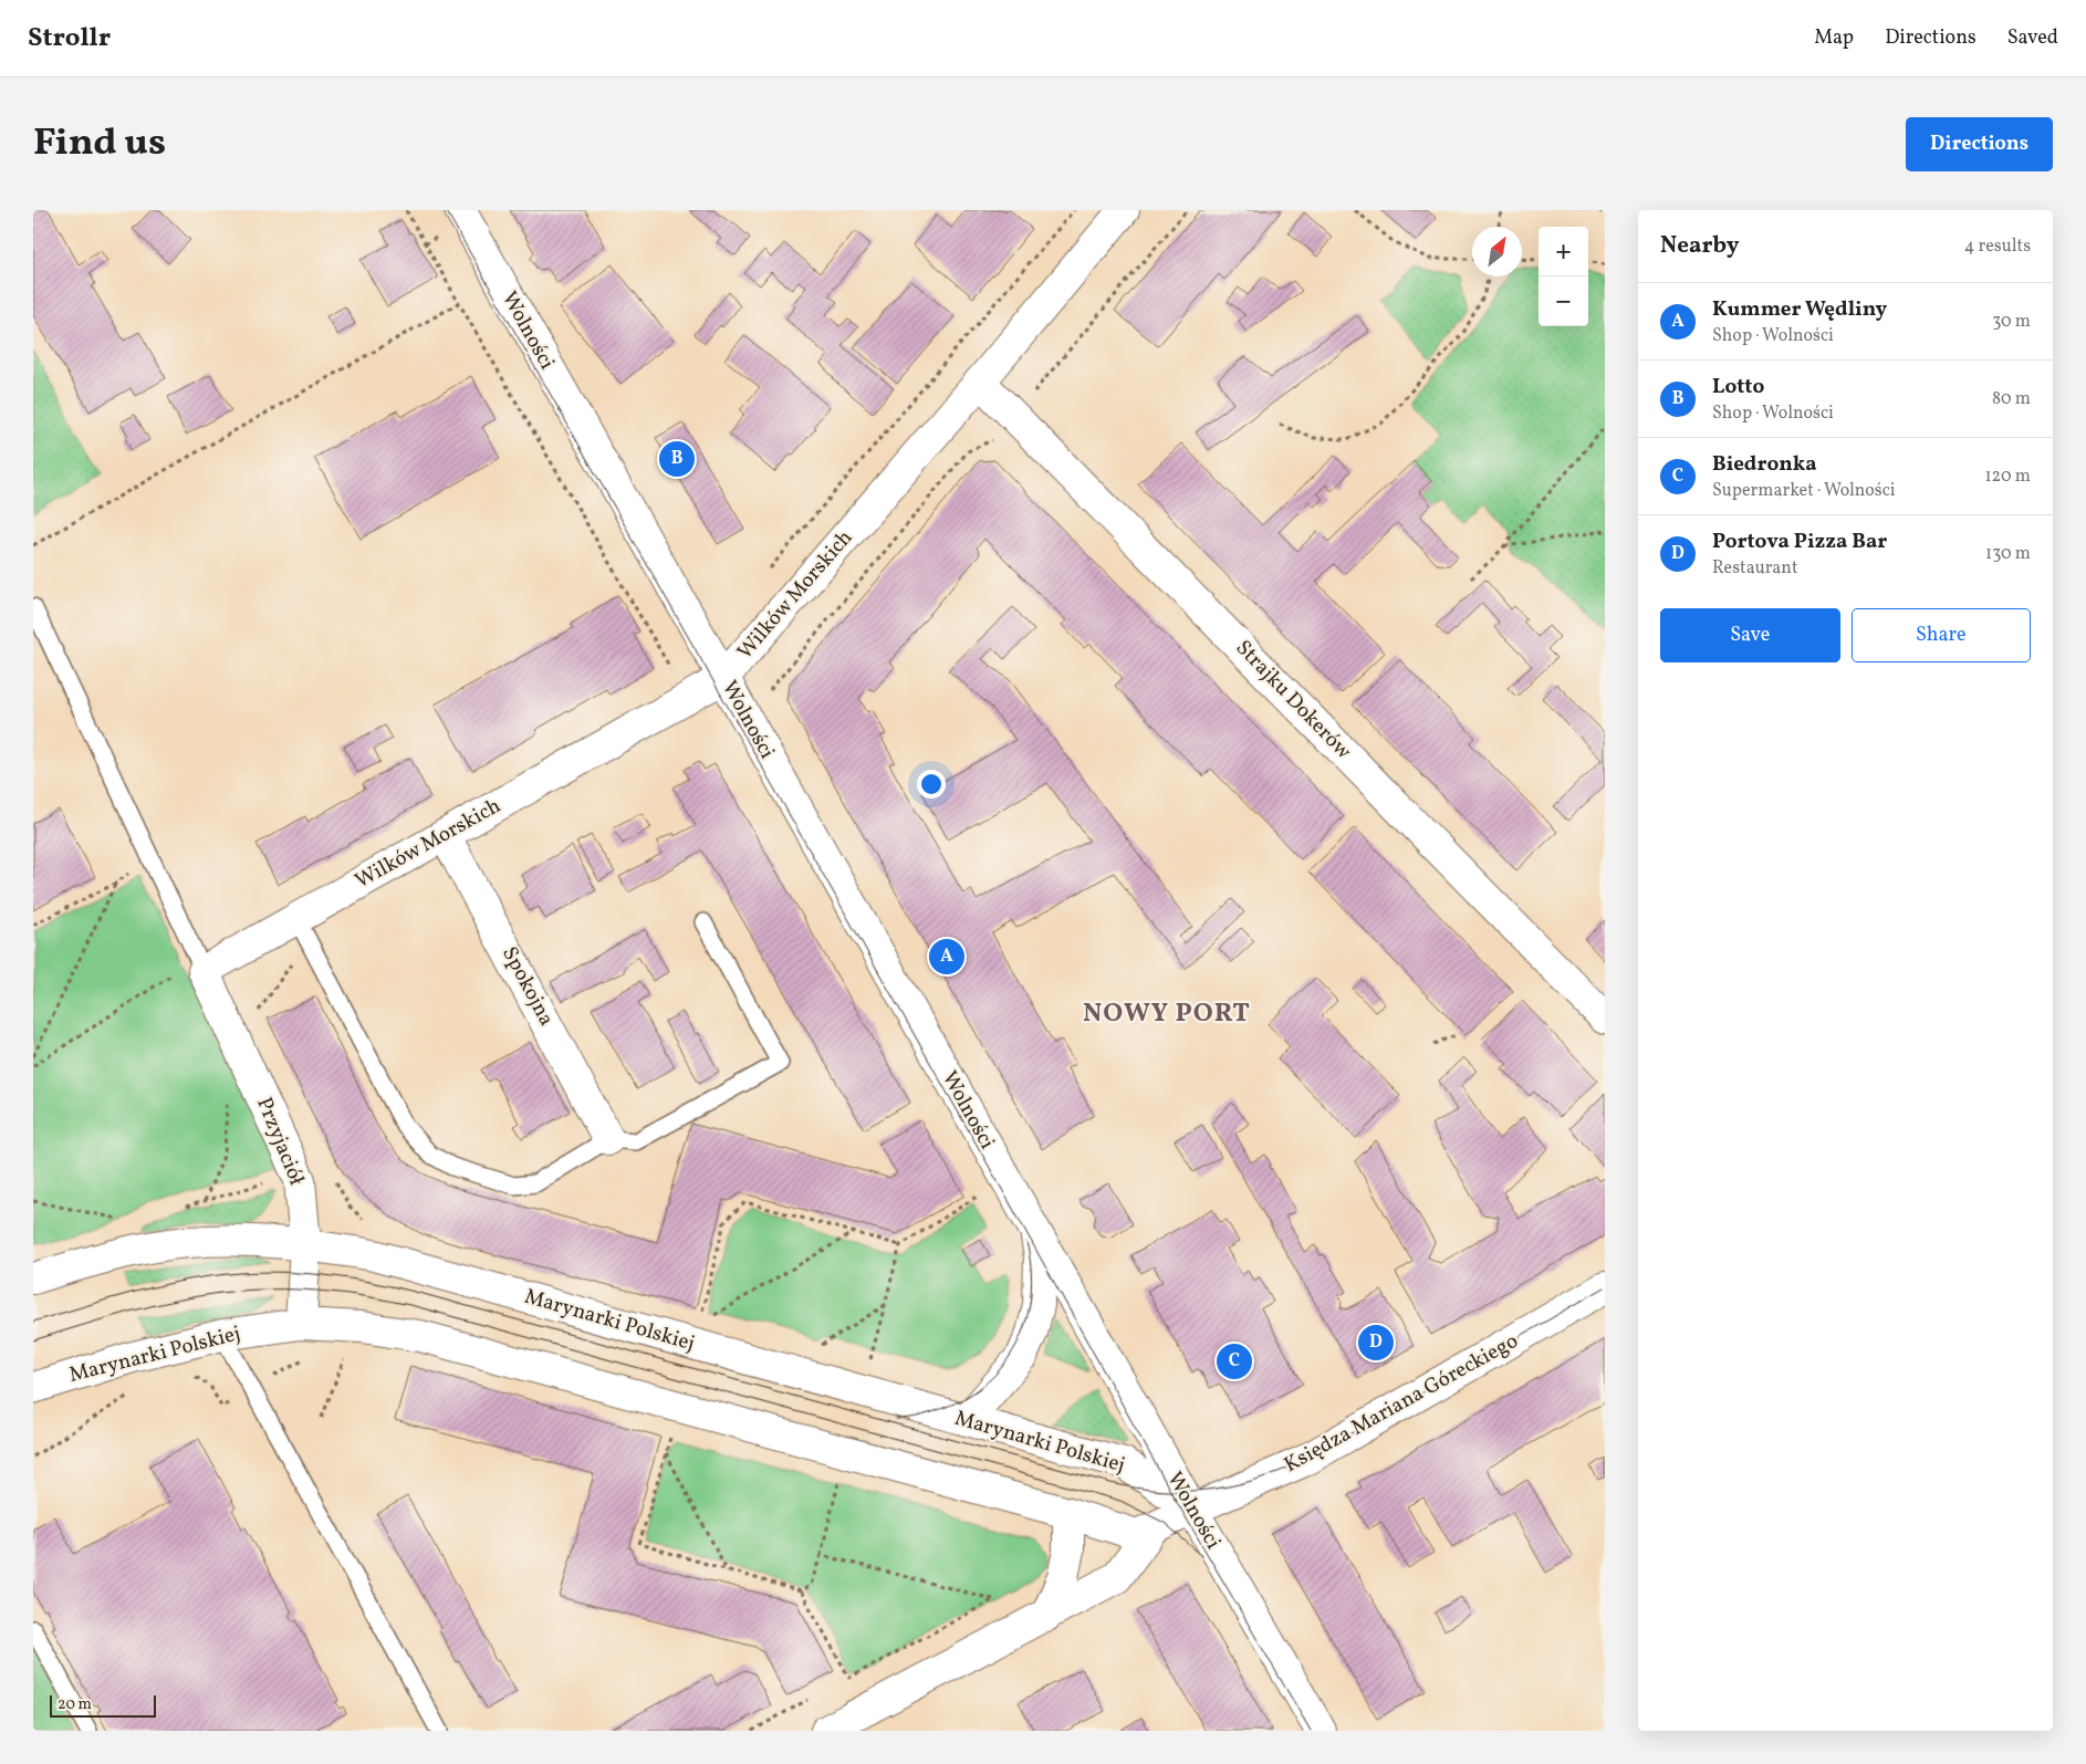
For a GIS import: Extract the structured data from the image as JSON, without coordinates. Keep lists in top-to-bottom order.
{
  "streets": {
    "street": [
      "Wolności",
      "Wilków Morskich",
      "Strajku Dokerów",
      "Spokojna",
      "Przyjaciół",
      "Marynarki Polskiej",
      "Księdza Mariana Góreckiego"
    ]
  },
  "crossings": [
    ["Wolności", "Wilków Morskich"],
    ["Wolności", "Marynarki Polskiej"],
    ["Wolności", "Księdza Mariana Góreckiego"],
    ["Wilków Morskich", "Strajku Dokerów"],
    ["Wilków Morskich", "Spokojna"],
    ["Wilków Morskich", "Przyjaciół"],
    ["Przyjaciół", "Marynarki Polskiej"],
    ["Marynarki Polskiej", "Księdza Mariana Góreckiego"]
  ],
  "districts": ["NOWY PORT"],
  "scale_bar": "20 m",
  "north": "top right",
  "page": {
    "header": "Strollr",
    "nav": ["Map", "Directions", "Saved"],
    "title": "Find us",
    "buttons": [
      "Directions",
      ["Save", "Share"]
    ],
    "heading": ["Nearby", "4 results"],
    "map_buttons": ["+", "−"],
    "list": [
      {
        "mark": "A",
        "name": "Kummer Wędliny",
        "note": "Shop · Wolności",
        "value": "30 m"
      },
      {
        "mark": "B",
        "name": "Lotto",
        "note": "Shop · Wolności",
        "value": "80 m"
      },
      {
        "mark": "C",
        "name": "Biedronka",
        "note": "Supermarket · Wolności",
        "value": "120 m"
      },
      {
        "mark": "D",
        "name": "Portova Pizza Bar",
        "note": "Restaurant",
        "value": "130 m"
      }
    ],
    "pins": [
      "B",
      "A",
      "D",
      "C"
    ],
    "scale": "20 m"
  }
}
